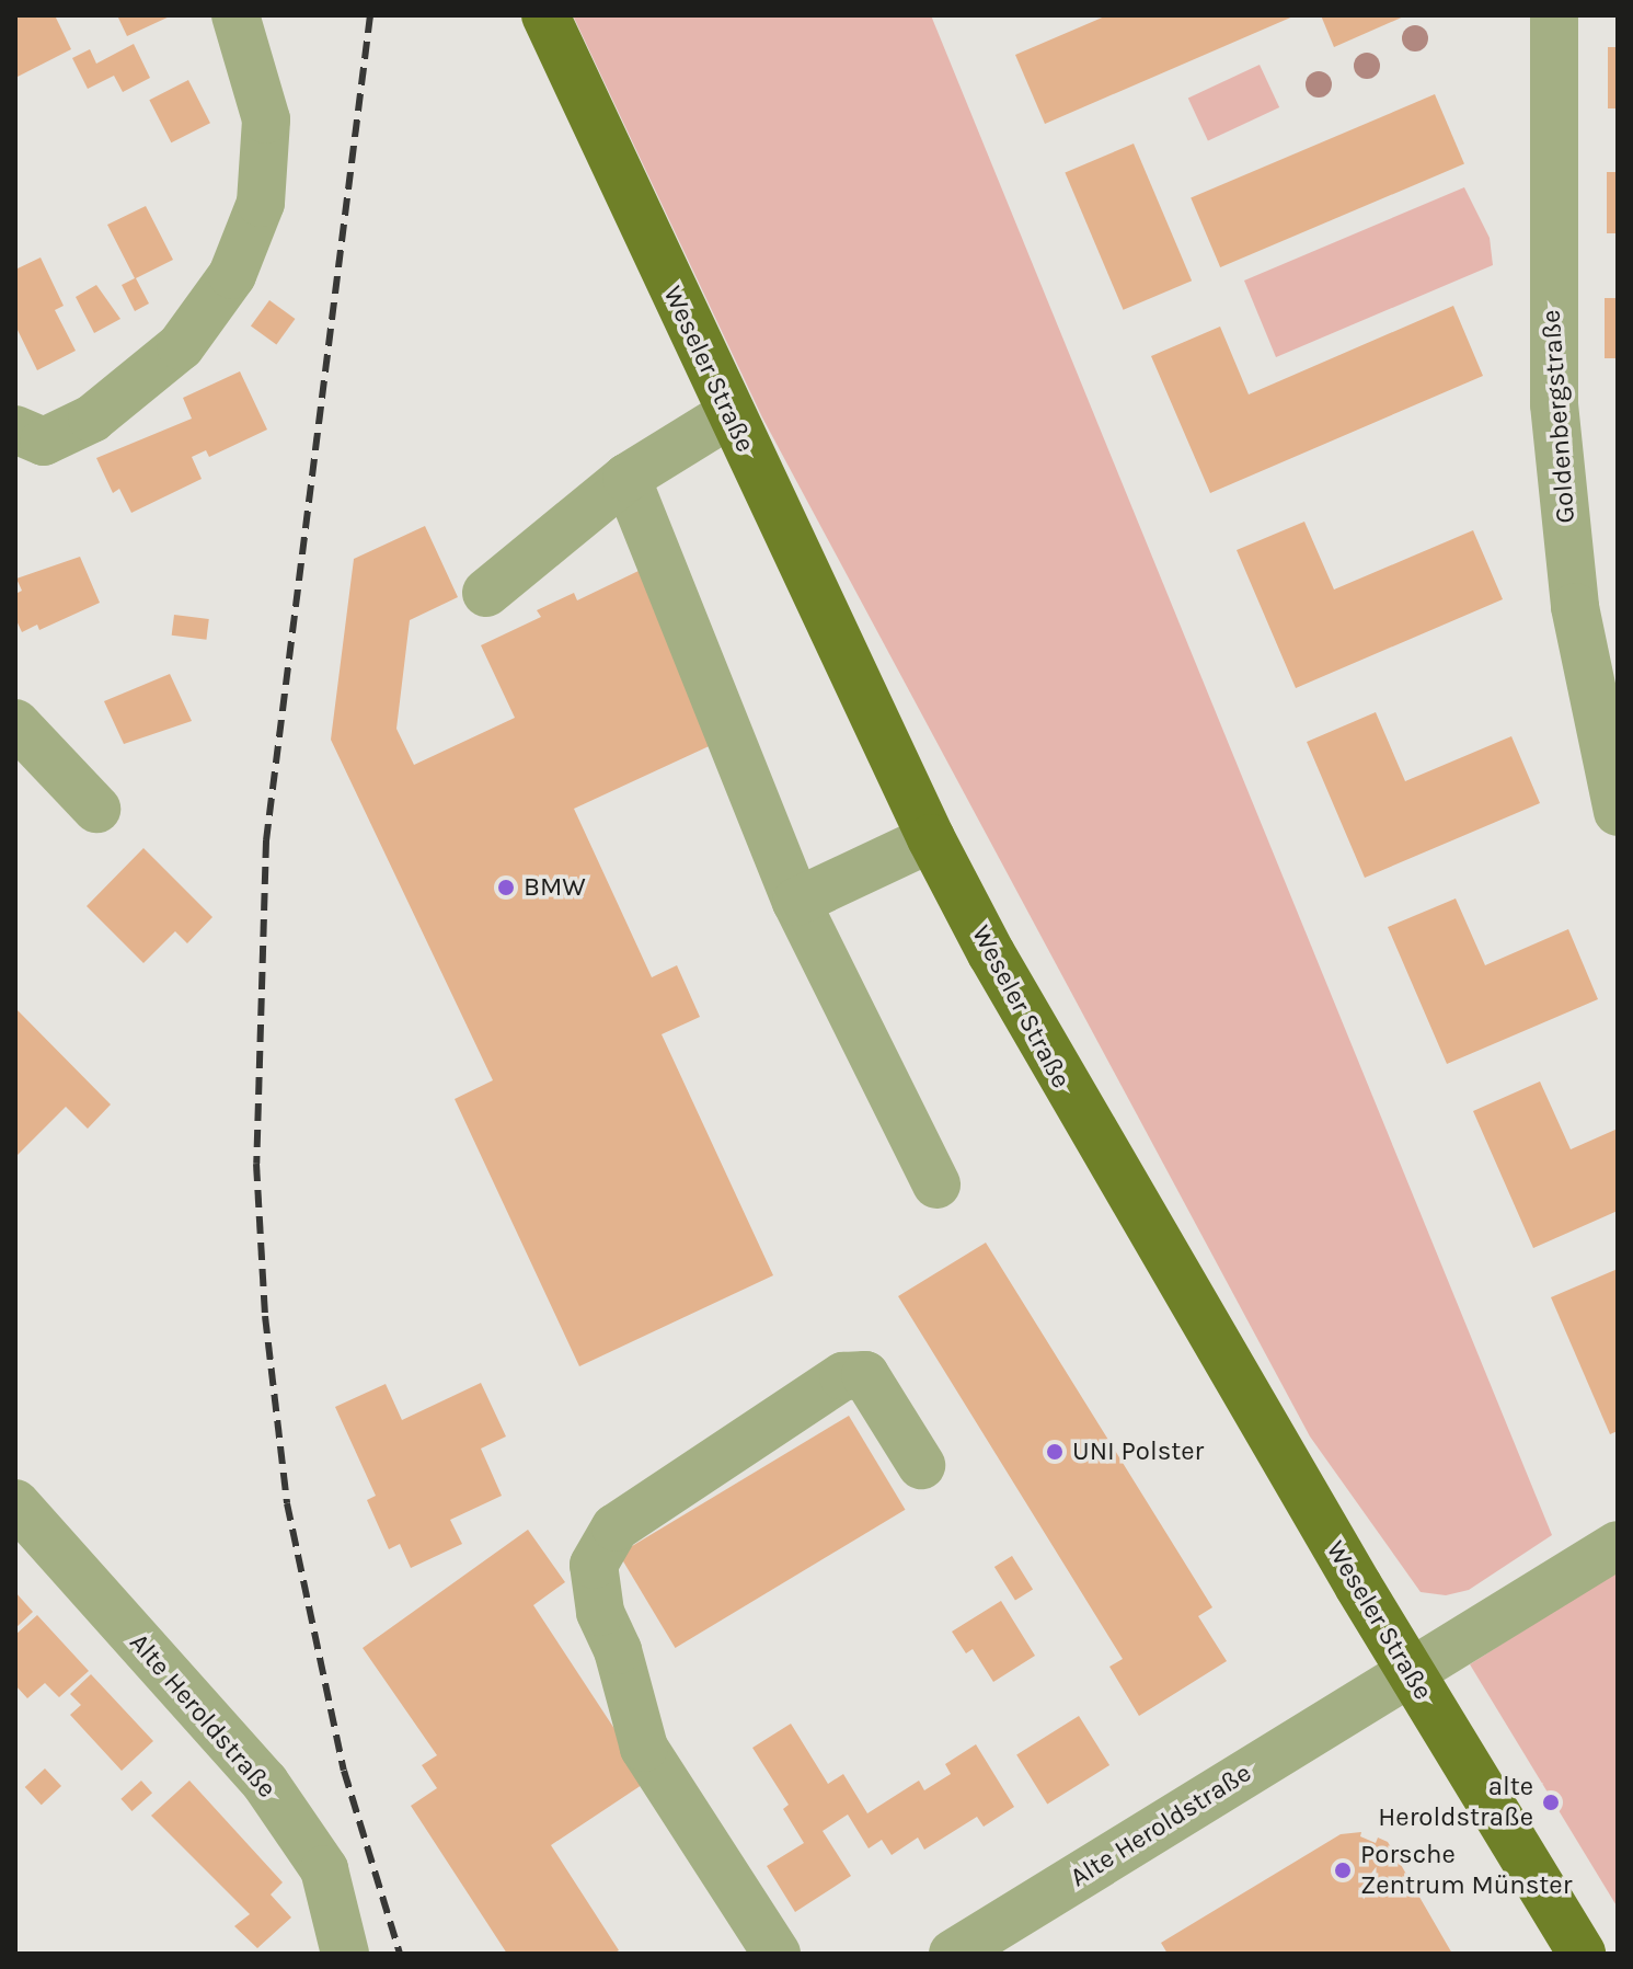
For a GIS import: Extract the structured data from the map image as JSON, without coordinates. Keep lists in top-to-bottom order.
{
  "streets": {
    "main road": ["Weseler Straße"],
    "street": ["Goldenbergstraße", "Alte Heroldstraße"]
  },
  "crossings": [
    ["Weseler Straße", "Alte Heroldstraße"]
  ],
  "places": [
    "BMW",
    "UNI Polster",
    "alte Heroldstraße",
    "Porsche Zentrum Münster"
  ]
}
